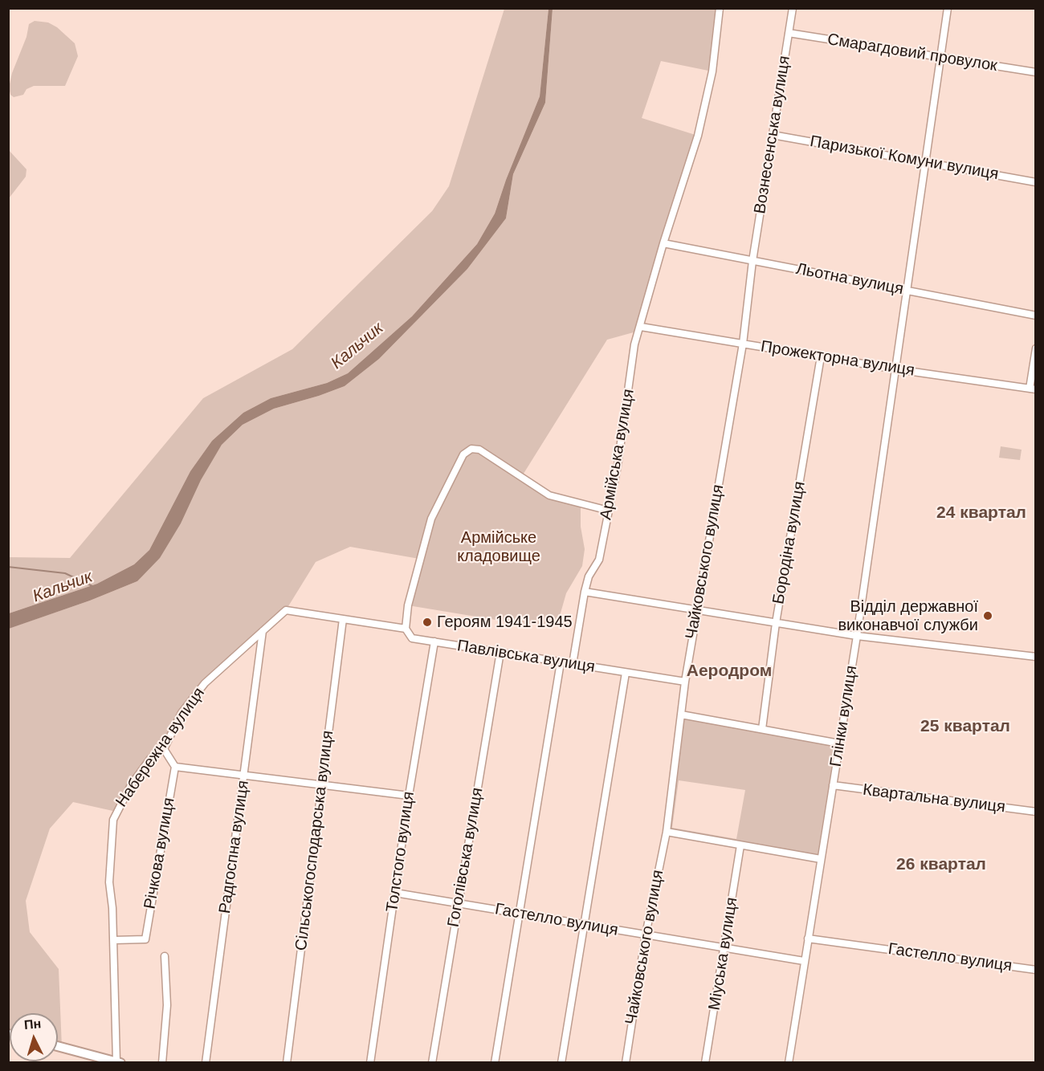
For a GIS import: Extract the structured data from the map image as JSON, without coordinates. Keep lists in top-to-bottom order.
{
  "streets": {
    "street": [
      "Смарагдовий провулок",
      "Вознесенська вулиця",
      "Паризької Комуни вулиця",
      "Льотна вулиця",
      "Прожекторна вулиця",
      "Армійська вулиця",
      "Бородіна вулиця",
      "Чайковського вулиця",
      "Павлівська вулиця",
      "Глінки вулиця",
      "Набережна вулиця",
      "Квартальна вулиця",
      "Сільськогосподарська вулиця",
      "Радгоспна вулиця",
      "Толстого вулиця",
      "Річкова вулиця",
      "Гоголівська вулиця",
      "Гастелло вулиця",
      "Міуська вулиця"
    ]
  },
  "crossings": [
    ["Смарагдовий провулок", "Вознесенська вулиця"],
    ["Смарагдовий провулок", "Глінки вулиця"],
    ["Вознесенська вулиця", "Паризької Комуни вулиця"],
    ["Вознесенська вулиця", "Льотна вулиця"],
    ["Вознесенська вулиця", "Чайковського вулиця"],
    ["Паризької Комуни вулиця", "Глінки вулиця"],
    ["Льотна вулиця", "Армійська вулиця"],
    ["Льотна вулиця", "Чайковського вулиця"],
    ["Льотна вулиця", "Глінки вулиця"],
    ["Прожекторна вулиця", "Армійська вулиця"],
    ["Прожекторна вулиця", "Бородіна вулиця"],
    ["Прожекторна вулиця", "Чайковського вулиця"],
    ["Прожекторна вулиця", "Глінки вулиця"],
    ["Армійська вулиця", "Павлівська вулиця"],
    ["Чайковського вулиця", "Павлівська вулиця"],
    ["Чайковського вулиця", "Гастелло вулиця"],
    ["Павлівська вулиця", "Набережна вулиця"],
    ["Павлівська вулиця", "Сільськогосподарська вулиця"],
    ["Павлівська вулиця", "Радгоспна вулиця"],
    ["Павлівська вулиця", "Толстого вулиця"],
    ["Павлівська вулиця", "Гоголівська вулиця"],
    ["Глінки вулиця", "Квартальна вулиця"],
    ["Глінки вулиця", "Гастелло вулиця"],
    ["Набережна вулиця", "Радгоспна вулиця"],
    ["Набережна вулиця", "Річкова вулиця"],
    ["Толстого вулиця", "Гастелло вулиця"],
    ["Гоголівська вулиця", "Гастелло вулиця"],
    ["Гастелло вулиця", "Міуська вулиця"]
  ],
  "districts": [
    "24 квартал",
    "Аеродром",
    "25 квартал",
    "26 квартал"
  ],
  "water": ["Кальчик"],
  "parks": ["Армійське кладовище"],
  "places": ["Відділ державної виконавчої служби", "Героям 1941-1945"],
  "north": "top"
}
